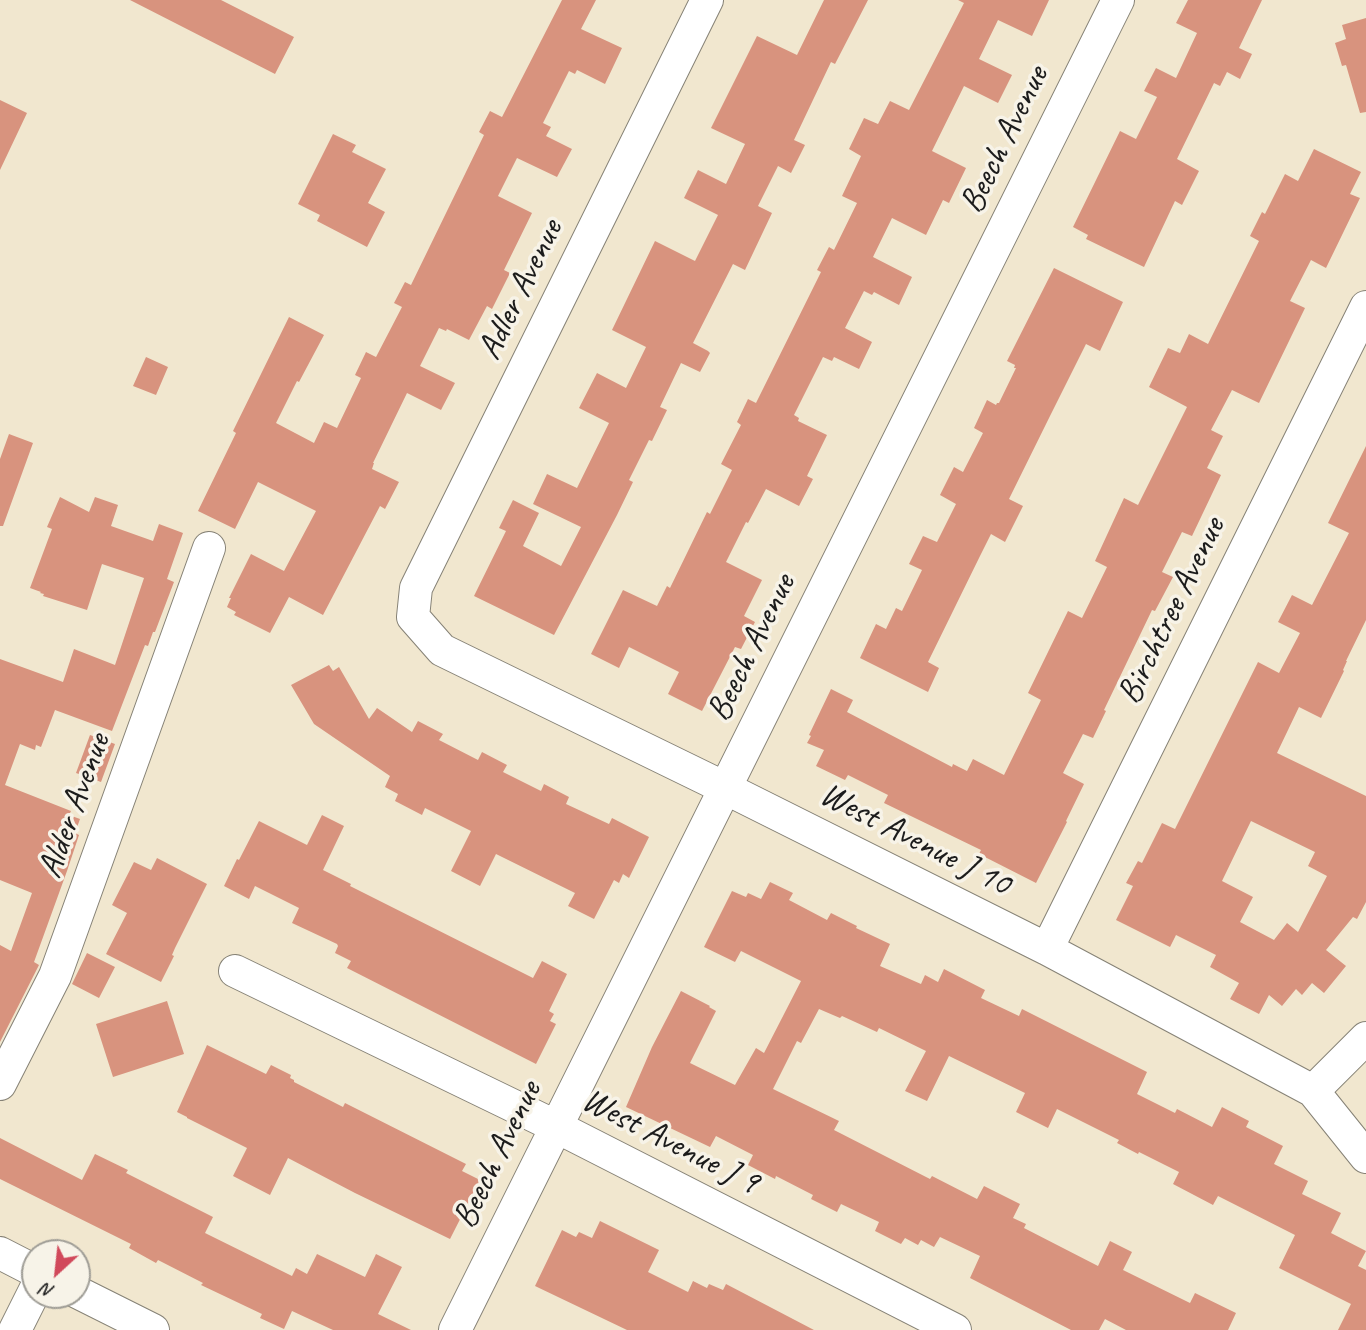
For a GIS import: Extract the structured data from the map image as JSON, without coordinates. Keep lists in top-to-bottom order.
{
  "streets": {
    "street": [
      "Beech Avenue",
      "Adler Avenue",
      "Birchtree Avenue",
      "Alder Avenue",
      "West Avenue J 10",
      "West Avenue J 9"
    ]
  },
  "crossings": [
    ["Beech Avenue", "West Avenue J 10"],
    ["Beech Avenue", "West Avenue J 9"],
    ["Adler Avenue", "West Avenue J 10"],
    ["Birchtree Avenue", "West Avenue J 10"]
  ],
  "north": "bottom left"
}
